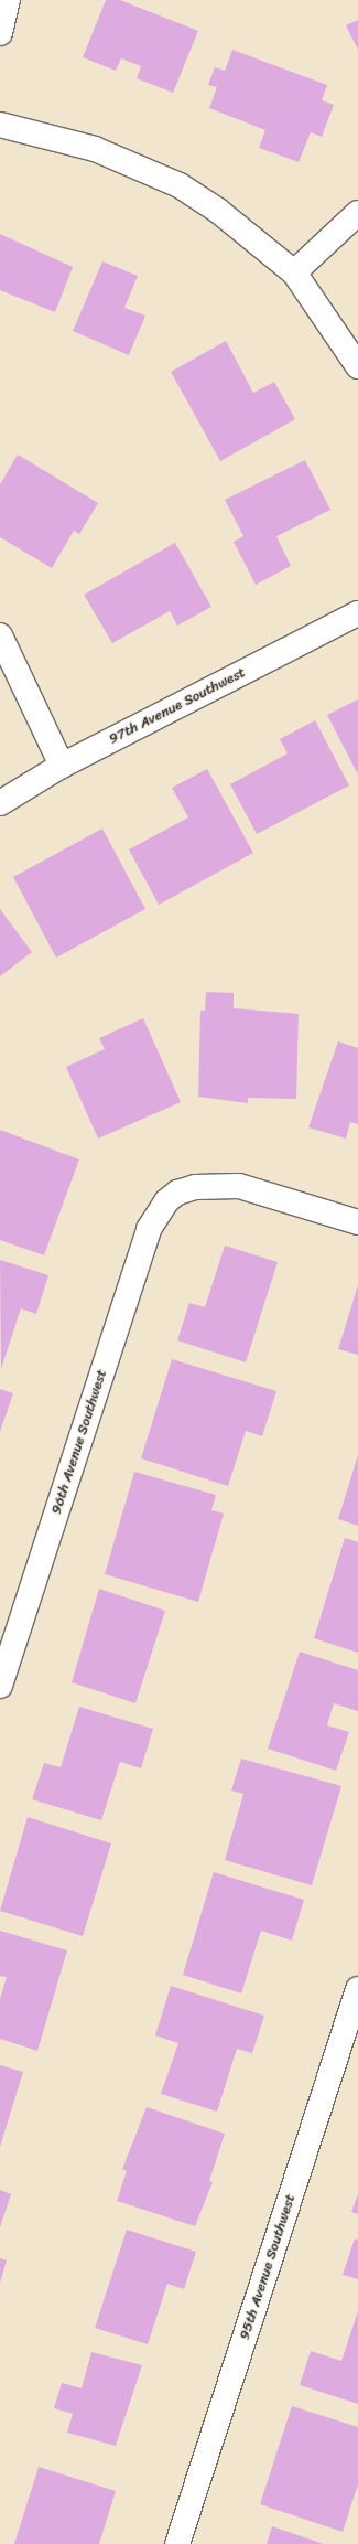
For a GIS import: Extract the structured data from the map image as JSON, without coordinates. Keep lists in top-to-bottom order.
{
  "streets": {
    "street": ["97th Avenue Southwest", "96th Avenue Southwest", "95th Avenue Southwest"]
  }
}
